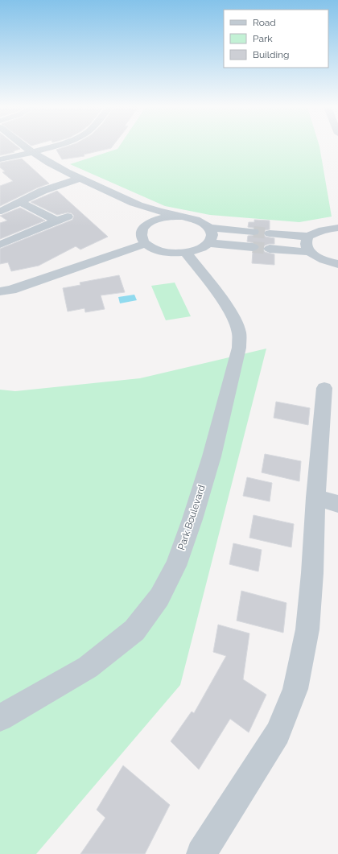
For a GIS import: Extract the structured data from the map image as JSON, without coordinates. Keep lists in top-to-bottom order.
{
  "streets": {
    "street": ["Park Boulevard"]
  },
  "legend": ["Road", "Park", "Building"]
}
